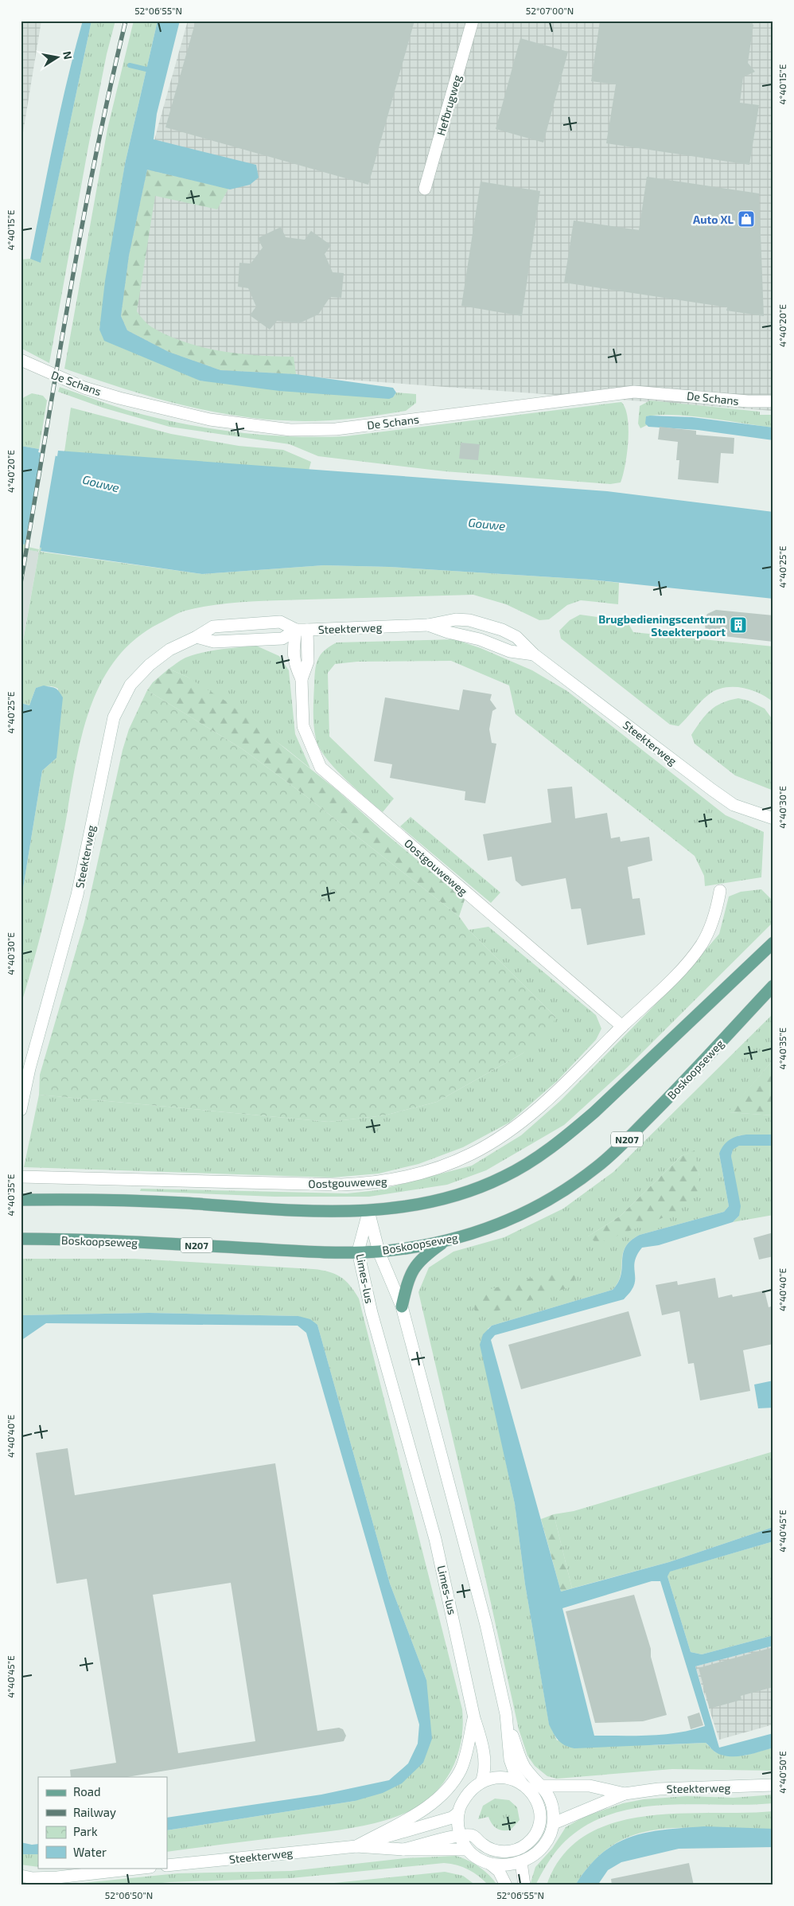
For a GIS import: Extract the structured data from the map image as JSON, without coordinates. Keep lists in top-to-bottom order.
{
  "streets": {
    "main road": [
      "Hefbrugweg",
      "De Schans",
      "Steekterweg",
      "Oostgouweweg",
      "Boskoopseweg",
      "N207",
      "Limes-lus"
    ]
  },
  "crossings": [
    ["Steekterweg", "Oostgouweweg"],
    ["Steekterweg", "Limes-lus"],
    ["Boskoopseweg", "Limes-lus"]
  ],
  "water": ["Gouwe"],
  "places": {
    "shop": ["Auto XL"],
    "building": ["Brugbedieningscentrum Steekterpoort"]
  },
  "legend": [
    "Road",
    "Railway",
    "Park",
    "Water"
  ],
  "north": "right",
  "coordinates": [
    "52°06'55\"N",
    "52°07'00\"N",
    "4°40'15\"E",
    "4°40'20\"E",
    "4°40'25\"E",
    "4°40'30\"E",
    "4°40'35\"E",
    "4°40'40\"E",
    "4°40'45\"E",
    "4°40'50\"E",
    "52°06'50\"N"
  ]
}
